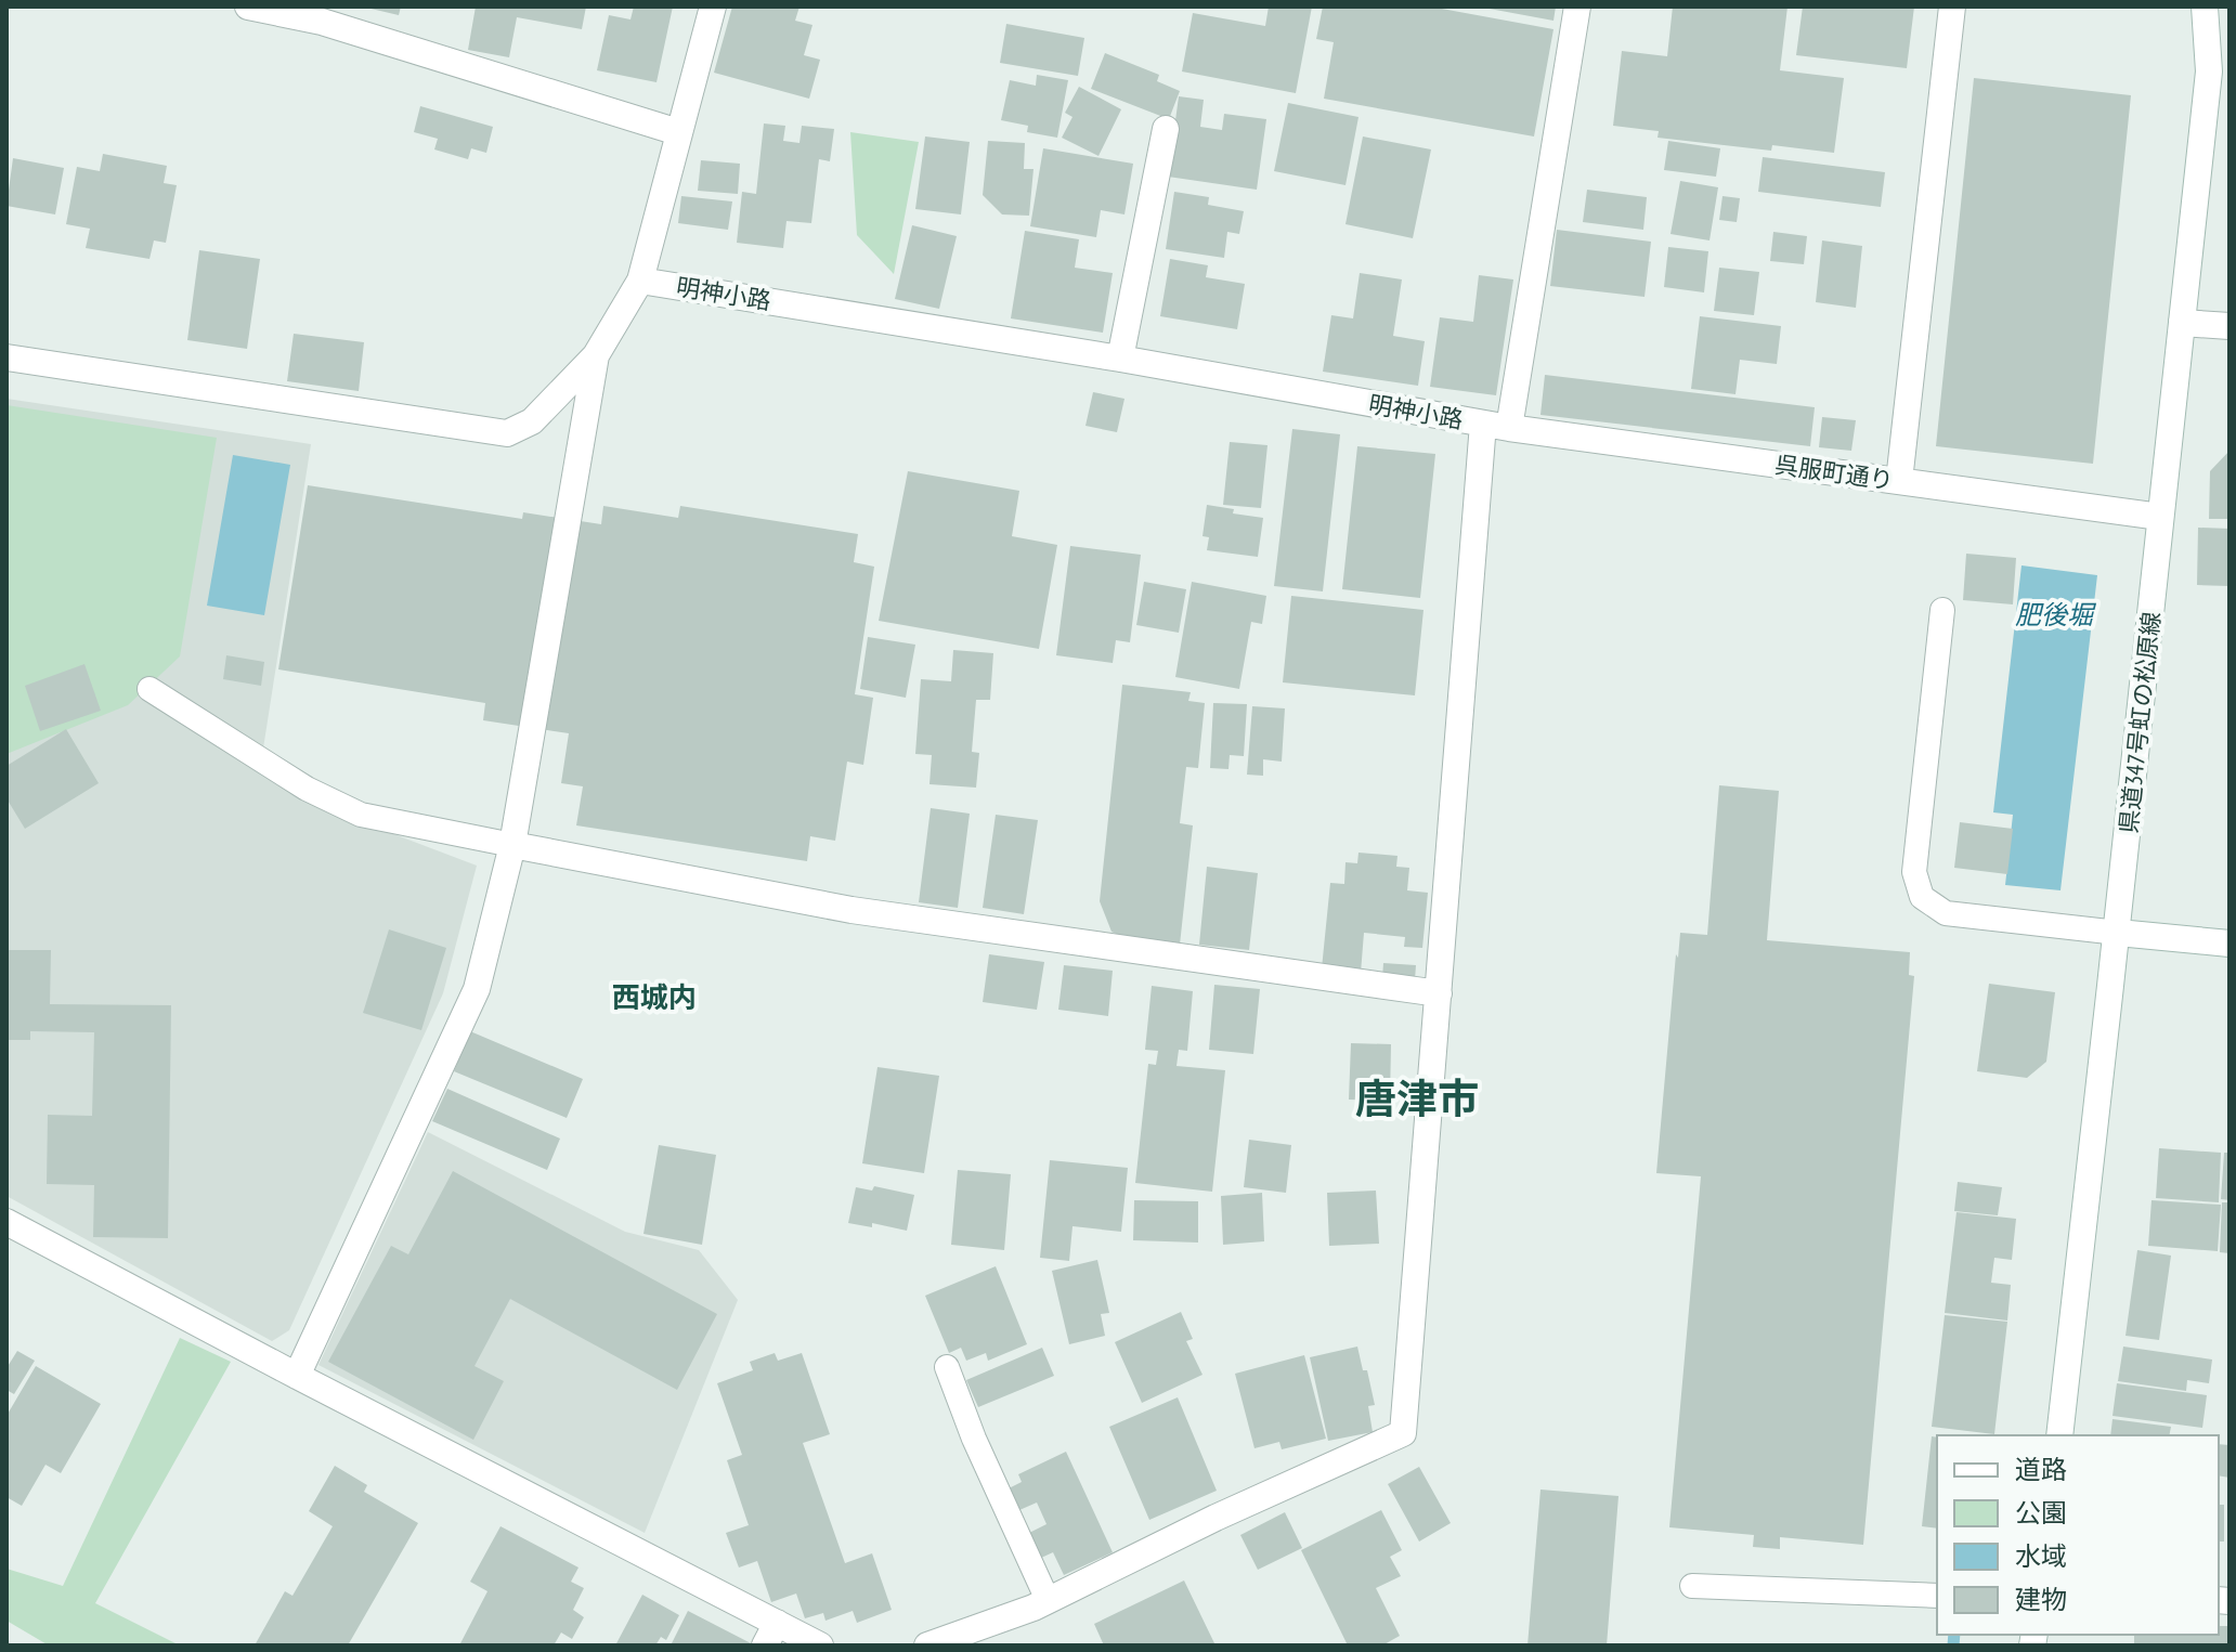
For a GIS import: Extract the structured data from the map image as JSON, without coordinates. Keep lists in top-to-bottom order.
{
  "streets": {
    "street": ["明神小路", "呉服町通り", "県道347号虹の松原線"]
  },
  "crossings": [
    ["明神小路", "呉服町通り"],
    ["呉服町通り", "県道347号虹の松原線"]
  ],
  "districts": ["西城内", "唐津市"],
  "water": ["肥後堀"],
  "legend": [
    "道路",
    "公園",
    "水域",
    "建物"
  ]
}
